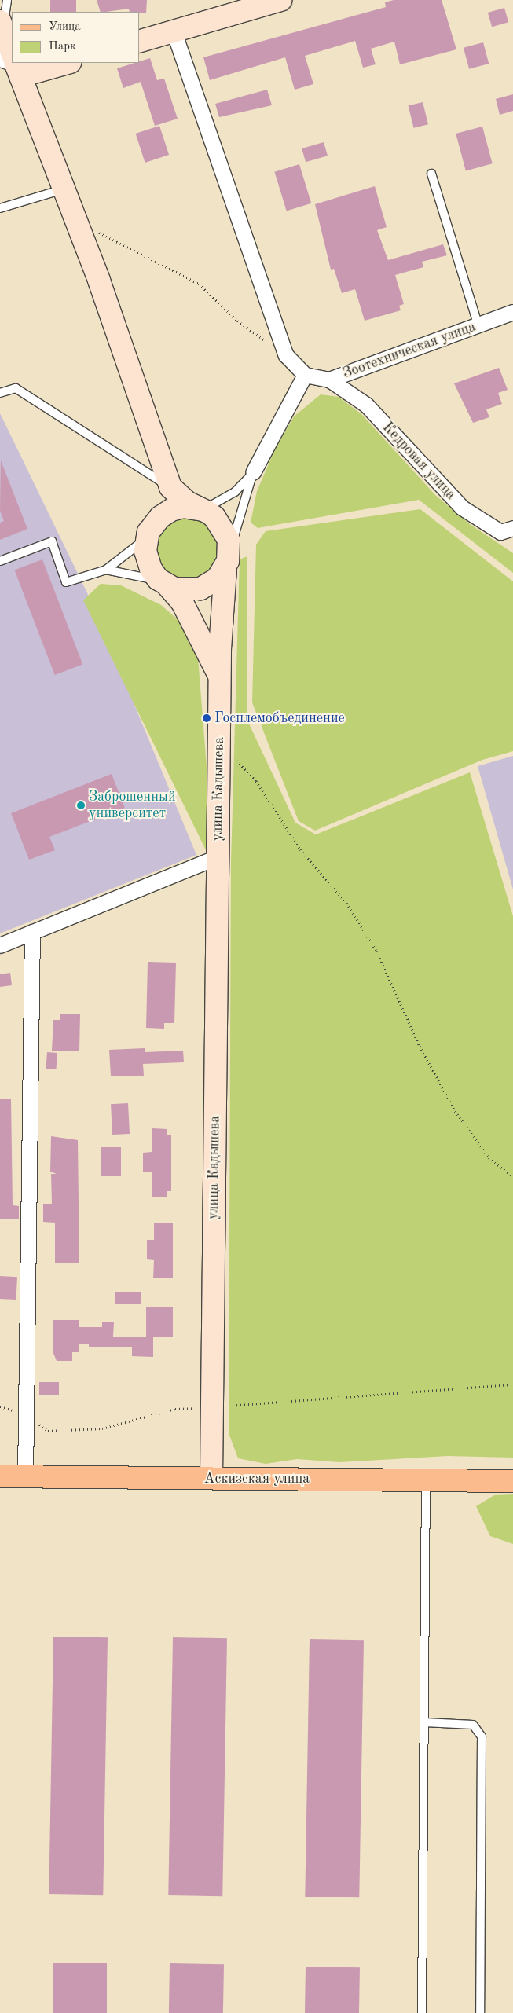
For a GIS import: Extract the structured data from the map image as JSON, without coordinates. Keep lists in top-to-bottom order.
{
  "streets": {
    "main road": ["Аскизская улица"],
    "street": ["Зоотехническая улица", "Кедровая улица", "улица Кадышева"]
  },
  "crossings": [
    ["Зоотехническая улица", "Кедровая улица"],
    ["улица Кадышева", "Аскизская улица"]
  ],
  "places": ["Госплемобъединение", "Заброшенный университет"],
  "legend": ["Улица", "Парк"]
}
